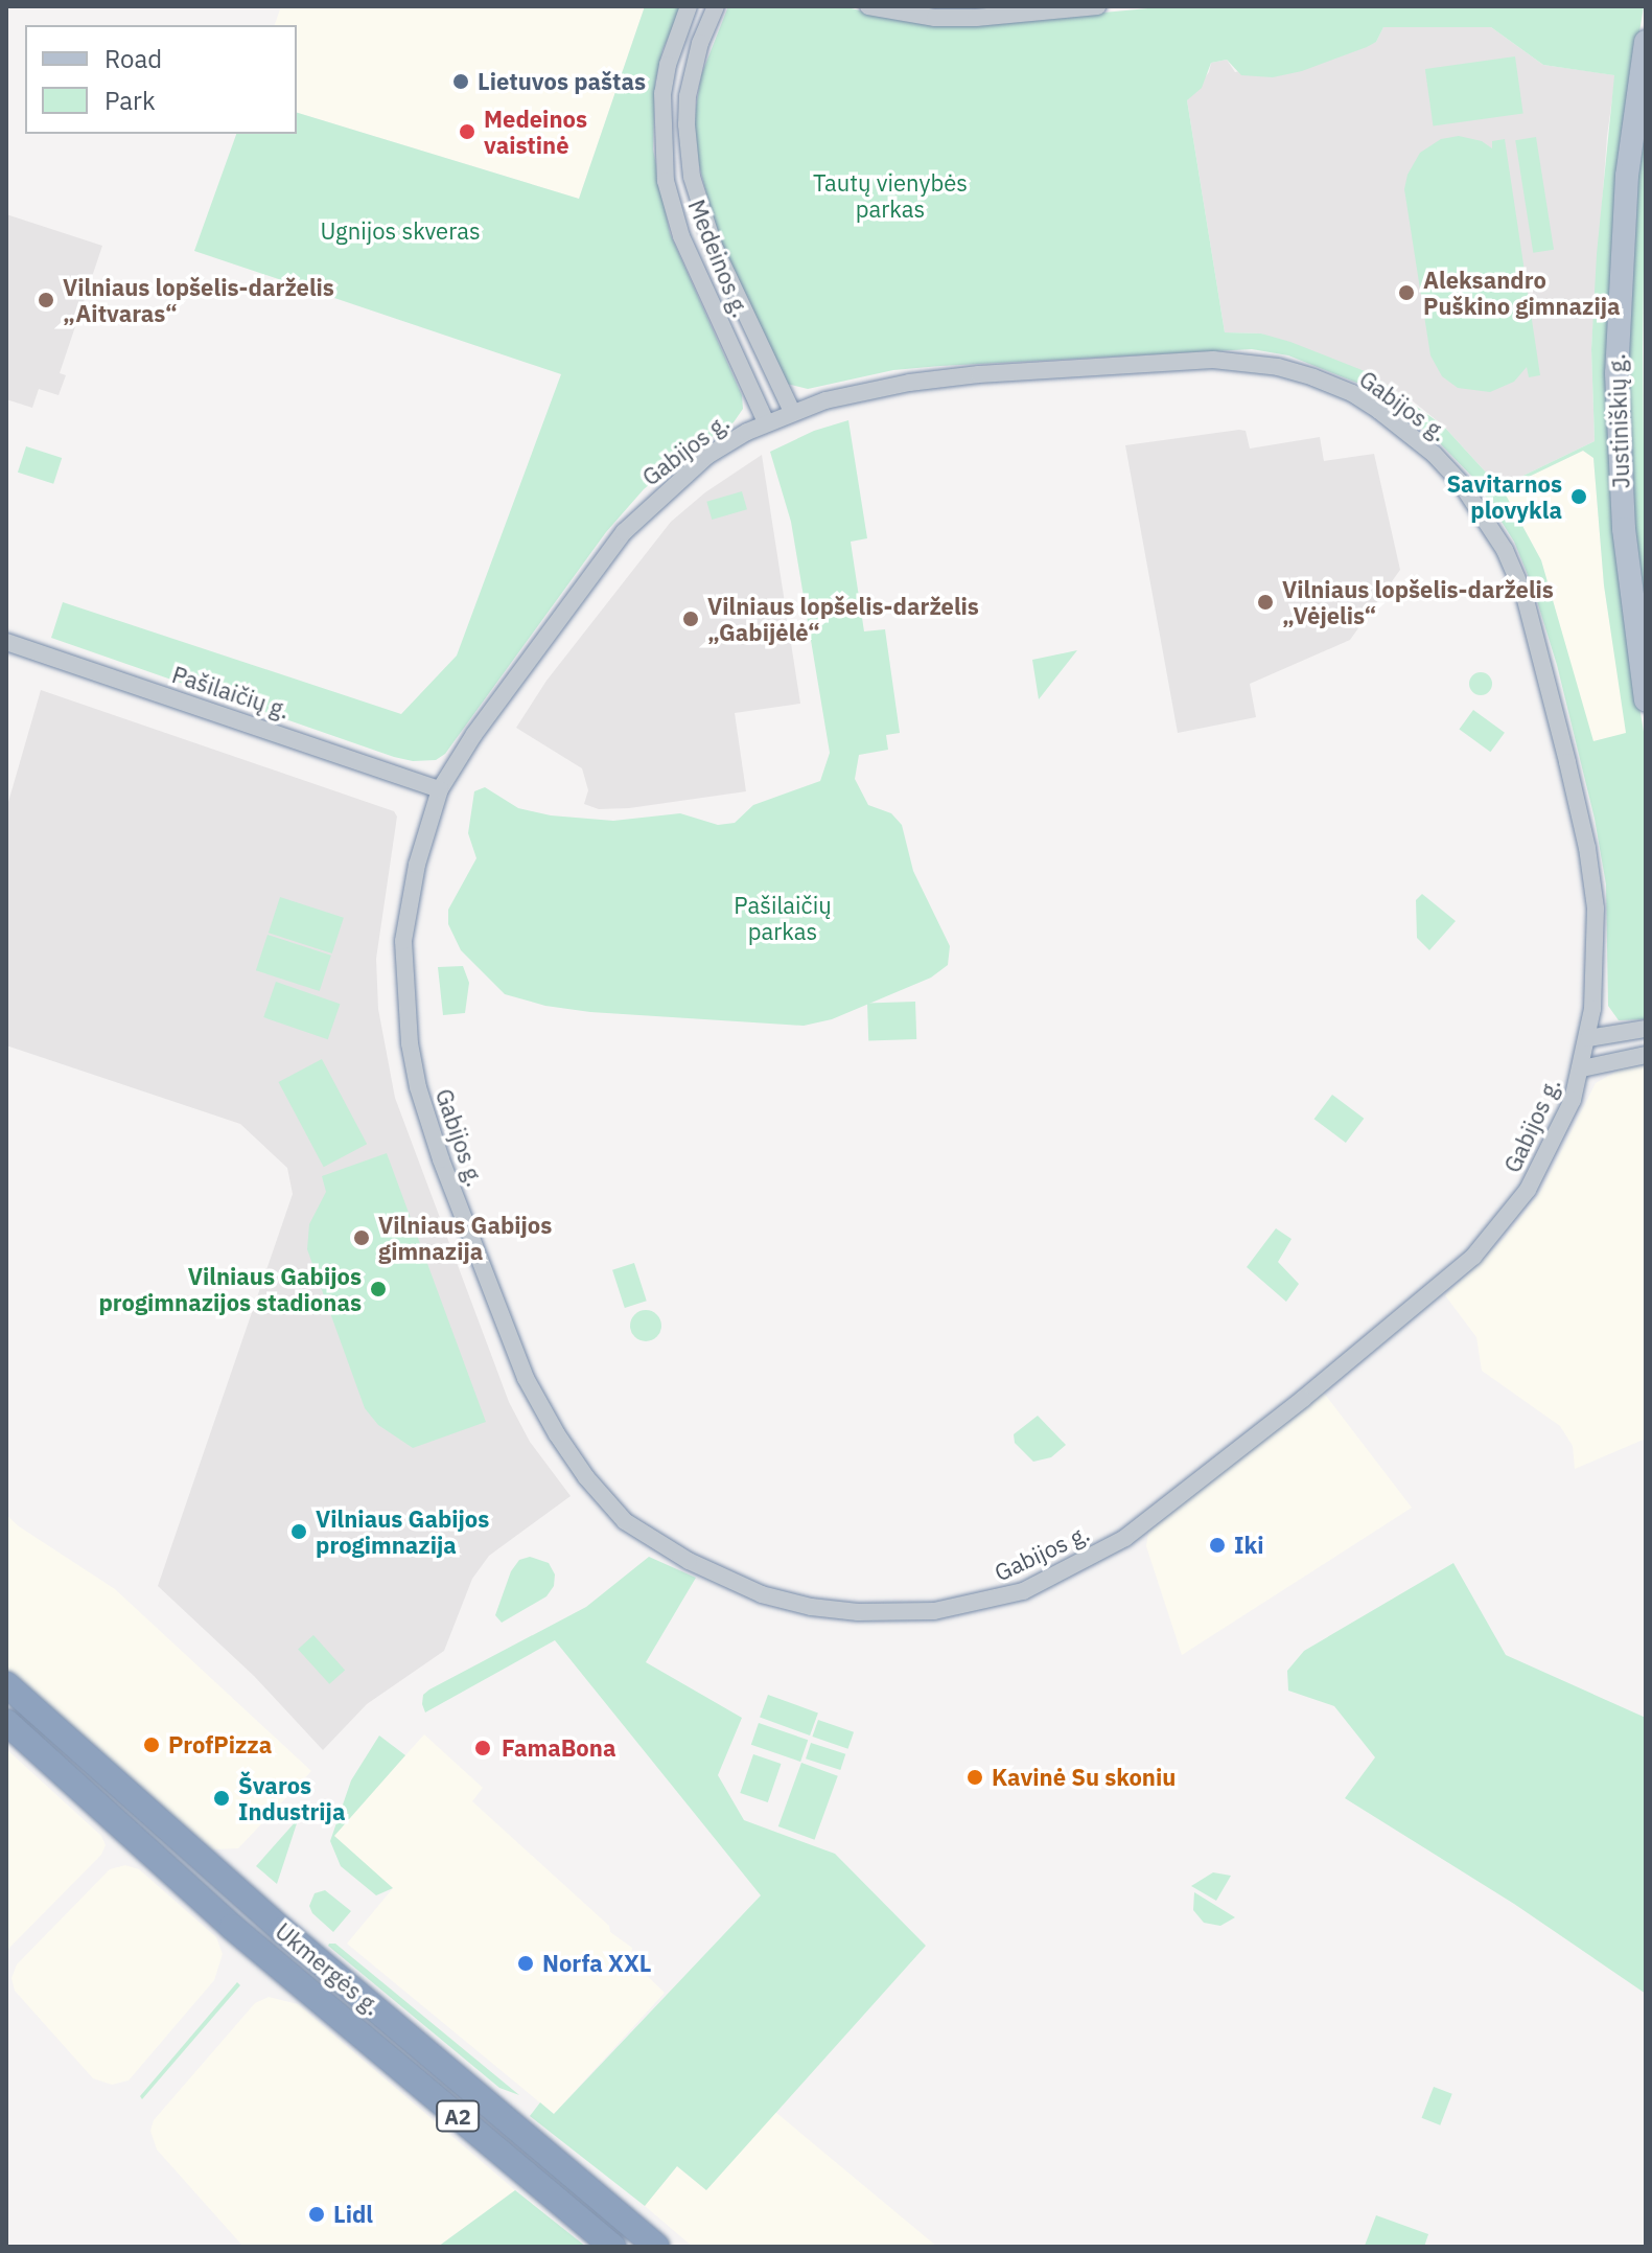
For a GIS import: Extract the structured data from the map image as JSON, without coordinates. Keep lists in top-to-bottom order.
{
  "streets": {
    "highway": ["Ukmergės g.", "A2"],
    "main road": ["Justiniškių g."],
    "street": ["Medeinos g.", "Gabijos g.", "Pašilaičių g."]
  },
  "crossings": [
    ["Medeinos g.", "Gabijos g."],
    ["Gabijos g.", "Pašilaičių g."]
  ],
  "parks": ["Tautų vienybės parkas", "Ugnijos skveras", "Pašilaičių parkas"],
  "places": [
    "Lietuvos paštas",
    "Medeinos vaistinė",
    "Aleksandro Puškino gimnazija",
    "Vilniaus lopšelis-darželis „Aitvaras“",
    "Savitarnos plovykla",
    "Vilniaus lopšelis-darželis „Vėjelis“",
    "Vilniaus lopšelis-darželis „Gabijėlė“",
    "Vilniaus Gabijos gimnazija",
    "Vilniaus Gabijos progimnazijos stadionas",
    "Vilniaus Gabijos progimnazija",
    "Iki",
    "ProfPizza",
    "FamaBona",
    "Kavinė Su skoniu",
    "Švaros Industrija",
    "Norfa XXL",
    "Lidl"
  ],
  "legend": ["Road", "Park"]
}
